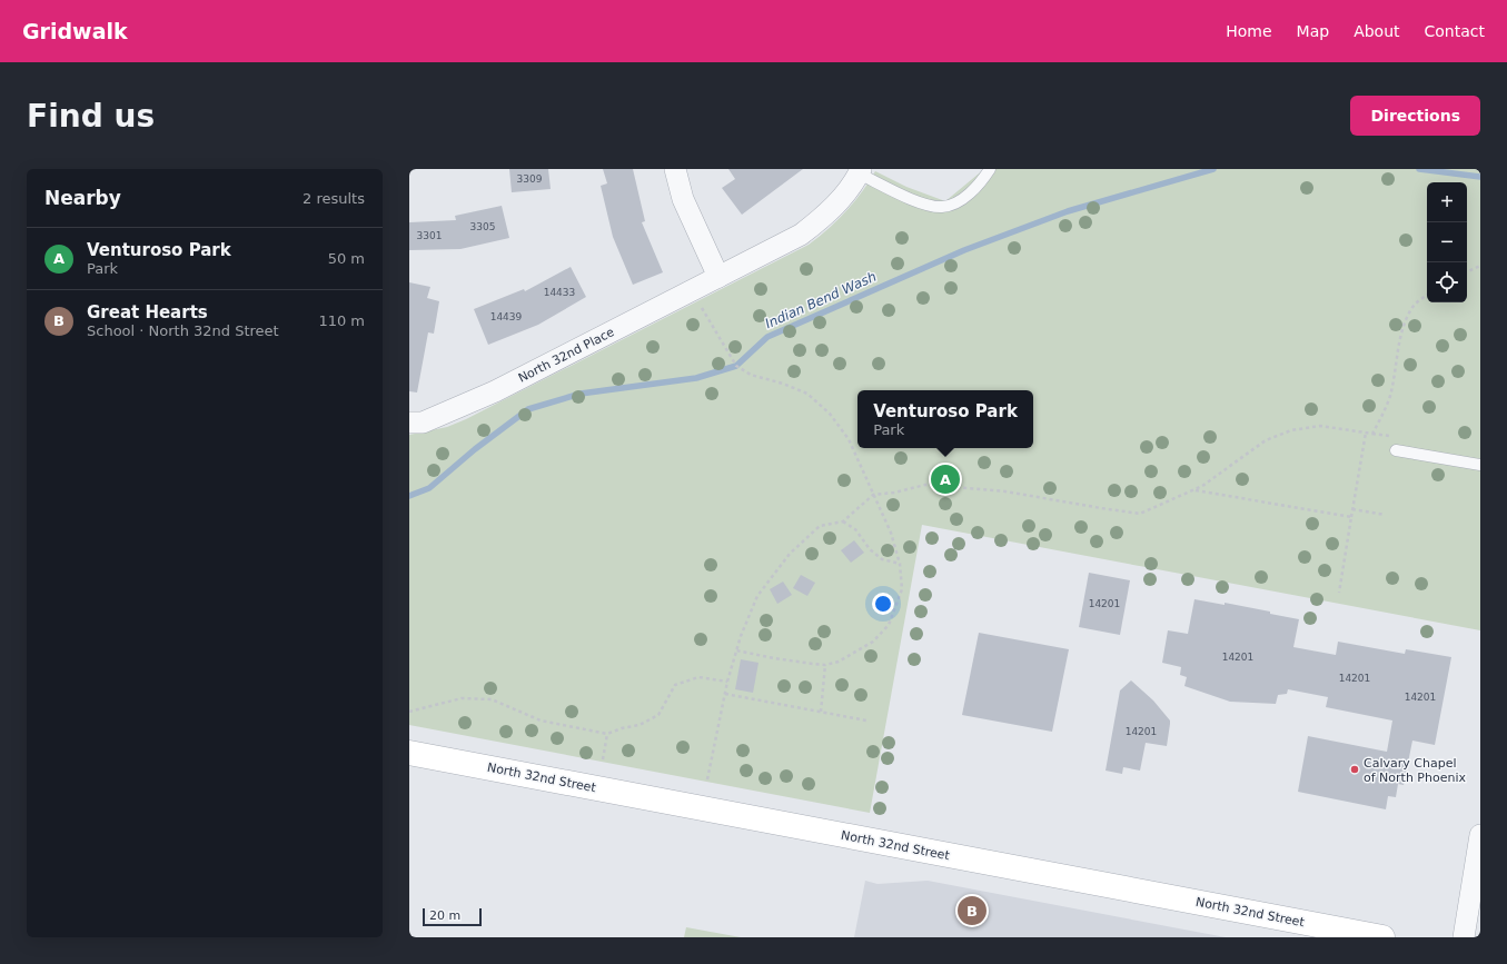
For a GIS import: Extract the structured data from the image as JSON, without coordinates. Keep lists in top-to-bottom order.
{
  "streets": {
    "main road": ["North 32nd Street"],
    "street": ["North 32nd Place"]
  },
  "water": ["Indian Bend Wash"],
  "places": ["Calvary Chapel of North Phoenix"],
  "house_numbers": [
    "3309",
    "3305",
    "3301",
    "14433",
    "14439",
    "14201",
    "14201",
    "14201",
    "14201",
    "14201"
  ],
  "scale_bar": "20 m",
  "page": {
    "header": "Gridwalk",
    "nav": [
      "Home",
      "Map",
      "About",
      "Contact"
    ],
    "buttons": "Directions",
    "title": "Find us",
    "heading": ["Nearby", "2 results"],
    "map_buttons": ["+", "−"],
    "list": [
      {
        "mark": "A",
        "name": "Venturoso Park",
        "note": "Park",
        "value": "50 m"
      },
      {
        "mark": "B",
        "name": "Great Hearts",
        "note": "School · North 32nd Street",
        "value": "110 m"
      }
    ],
    "popup": ["Venturoso Park", "Park"],
    "pins": ["A", "B"],
    "scale": "20 m"
  }
}
